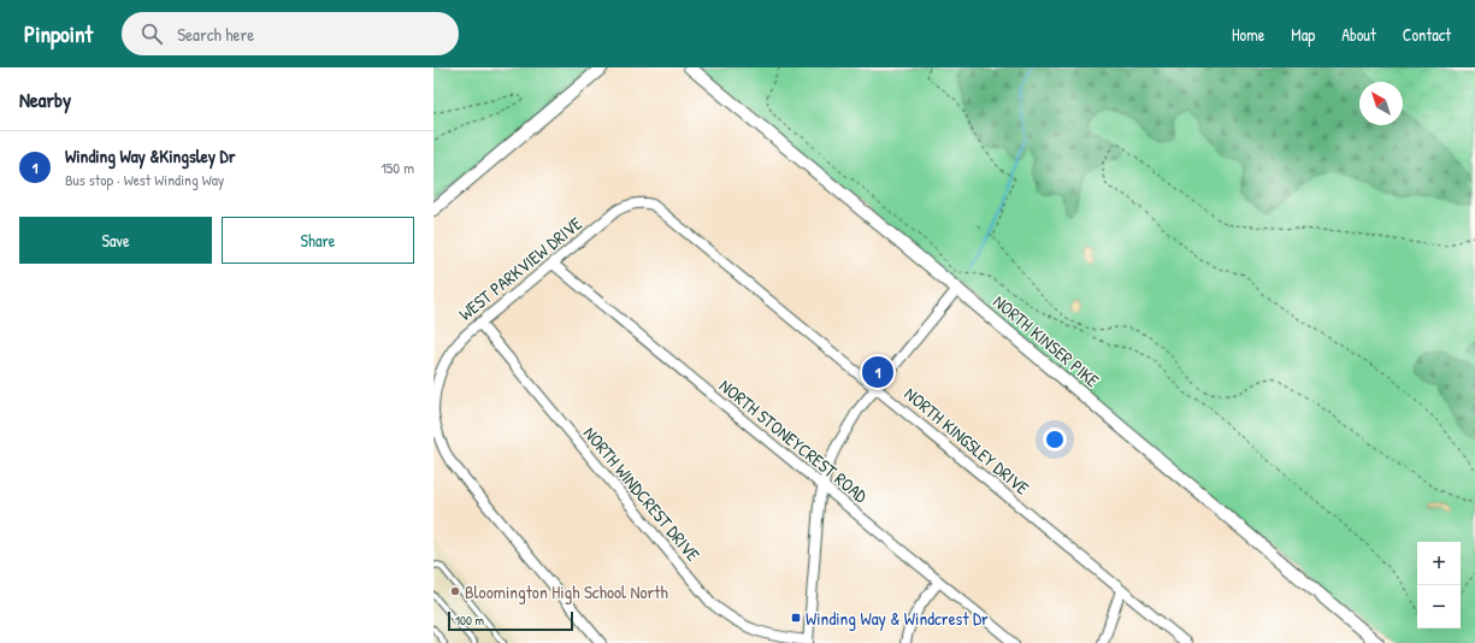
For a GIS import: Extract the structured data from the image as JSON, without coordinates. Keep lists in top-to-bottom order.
{
  "streets": {
    "street": [
      "WEST PARKVIEW DRIVE",
      "NORTH KINSER PIKE",
      "NORTH STONEYCREST ROAD",
      "NORTH KINGSLEY DRIVE",
      "NORTH WINDCREST DRIVE"
    ]
  },
  "crossings": [
    ["WEST PARKVIEW DRIVE", "NORTH STONEYCREST ROAD"],
    ["WEST PARKVIEW DRIVE", "NORTH KINGSLEY DRIVE"],
    ["WEST PARKVIEW DRIVE", "NORTH WINDCREST DRIVE"]
  ],
  "places": {
    "other": ["Bloomington High School North"],
    "transit": ["Winding Way & Windcrest Dr"]
  },
  "scale_bar": "100 m",
  "north": "top left",
  "page": {
    "header": "Pinpoint",
    "search": "Search here",
    "nav": [
      "Home",
      "Map",
      "About",
      "Contact"
    ],
    "heading": "Nearby",
    "list": [
      {
        "mark": "1",
        "name": "Winding Way &Kingsley Dr",
        "note": "Bus stop · West Winding Way",
        "value": "150 m"
      }
    ],
    "buttons": ["Save", "Share"],
    "pins": "1",
    "map_buttons": ["+", "−"],
    "scale": "100 m"
  }
}
